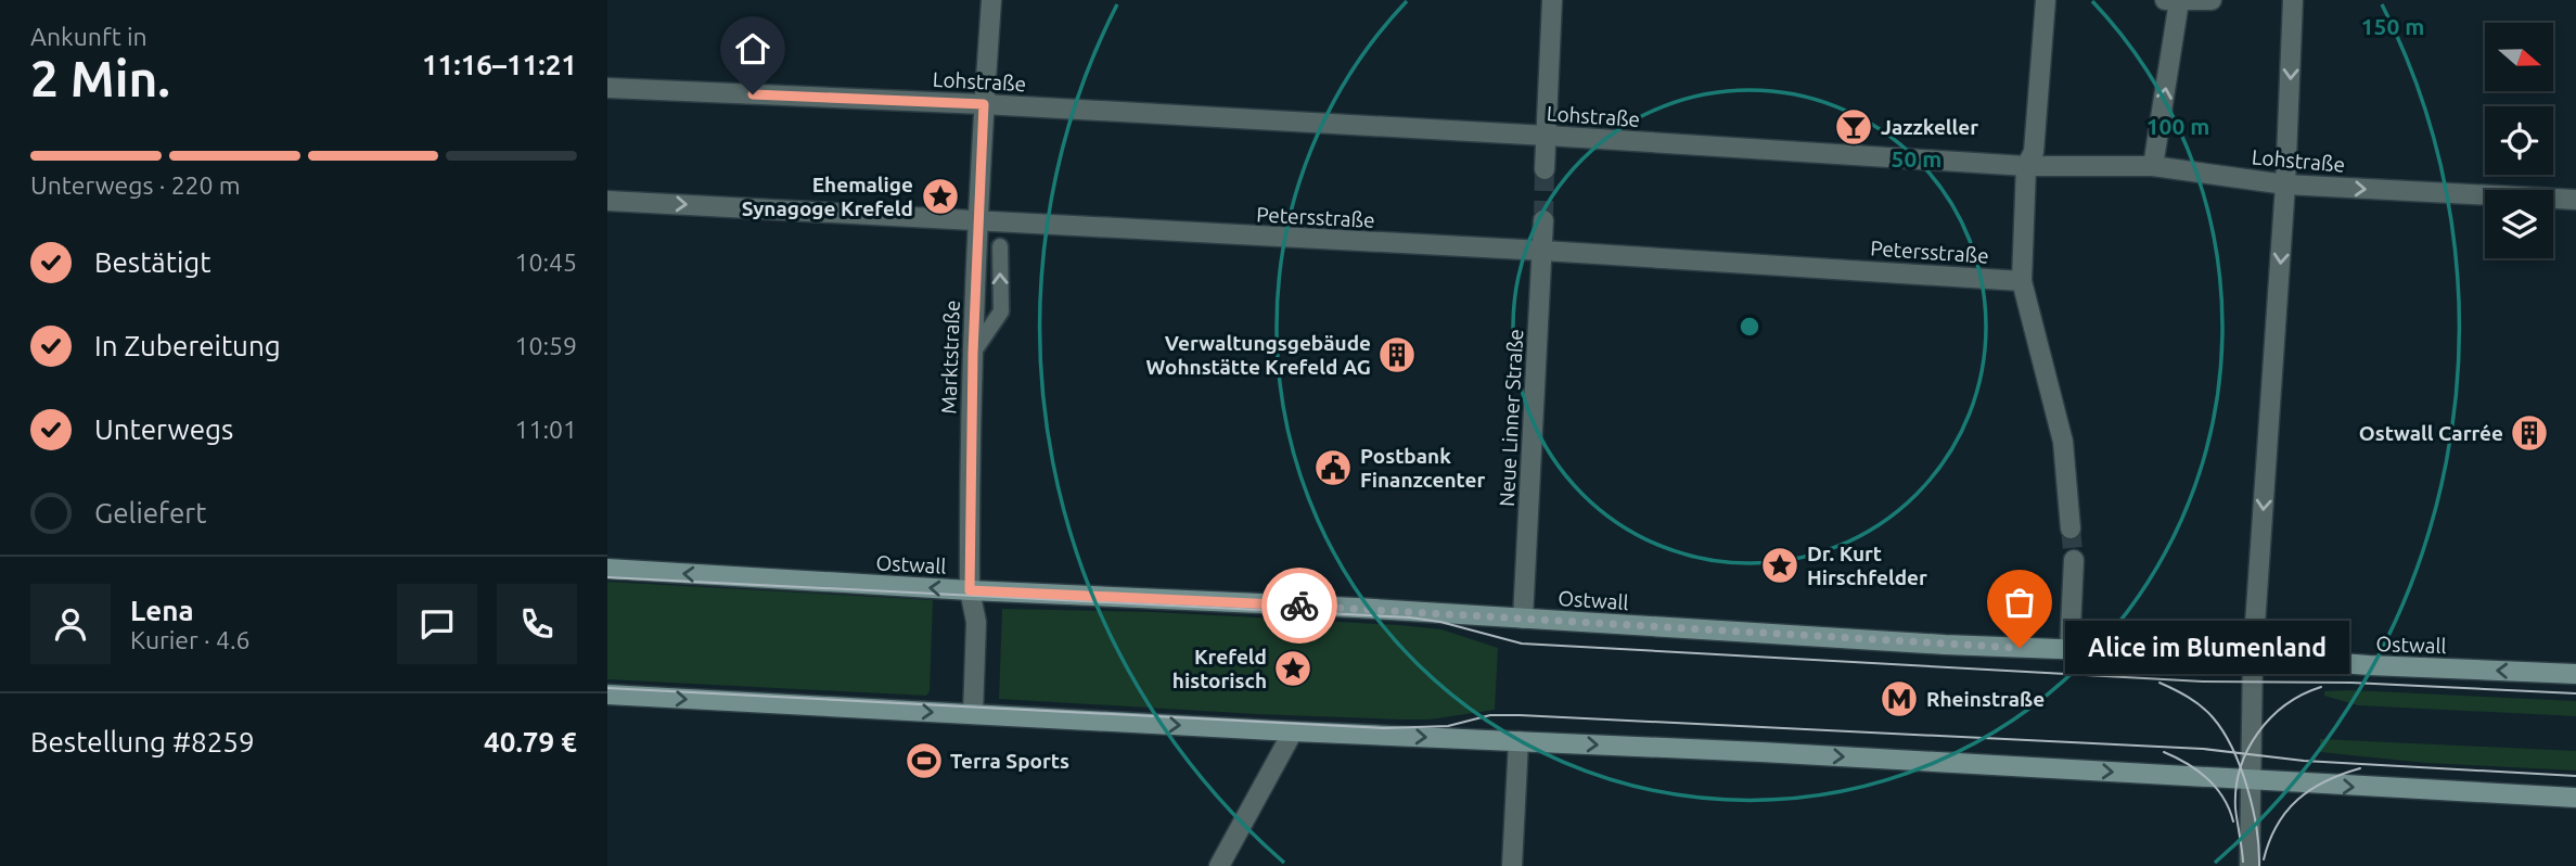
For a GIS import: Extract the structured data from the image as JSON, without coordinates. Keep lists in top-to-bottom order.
{
  "streets": {
    "street": [
      "Lohstraße",
      "Petersstraße",
      "Marktstraße",
      "Neue Linner Straße",
      "Ostwall"
    ]
  },
  "crossings": [
    ["Lohstraße", "Marktstraße"],
    ["Petersstraße", "Marktstraße"],
    ["Petersstraße", "Neue Linner Straße"],
    ["Marktstraße", "Ostwall"],
    ["Neue Linner Straße", "Ostwall"]
  ],
  "places": {
    "bar": ["Jazzkeller"],
    "place": ["Ehemalige Synagoge Krefeld", "Dr. Kurt Hirschfelder", "Krefeld historisch"],
    "building": ["Verwaltungsgebäude Wohnstätte Krefeld AG", "Ostwall Carrée"],
    "public building": ["Postbank Finanzcenter"],
    "other": ["Alice im Blumenland"],
    "metro station": ["Rheinstraße"],
    "sports": ["Terra Sports"]
  },
  "north": "right",
  "page": {
    "heading": ["2 Min.", "Ankunft in", "11:16–11:21"],
    "panel": [
      "Lena",
      "Kurier · 4.6",
      "Bestellung #8259",
      "40.79 €"
    ],
    "bar": "Unterwegs · 220 m",
    "list": [
      ["Bestätigt", "10:45"],
      ["In Zubereitung", "10:59"],
      ["Unterwegs", "11:01"],
      "Geliefert"
    ],
    "bubble": "Alice im Blumenland"
  },
  "rings": ["150 m", "100 m", "50 m"]
}
